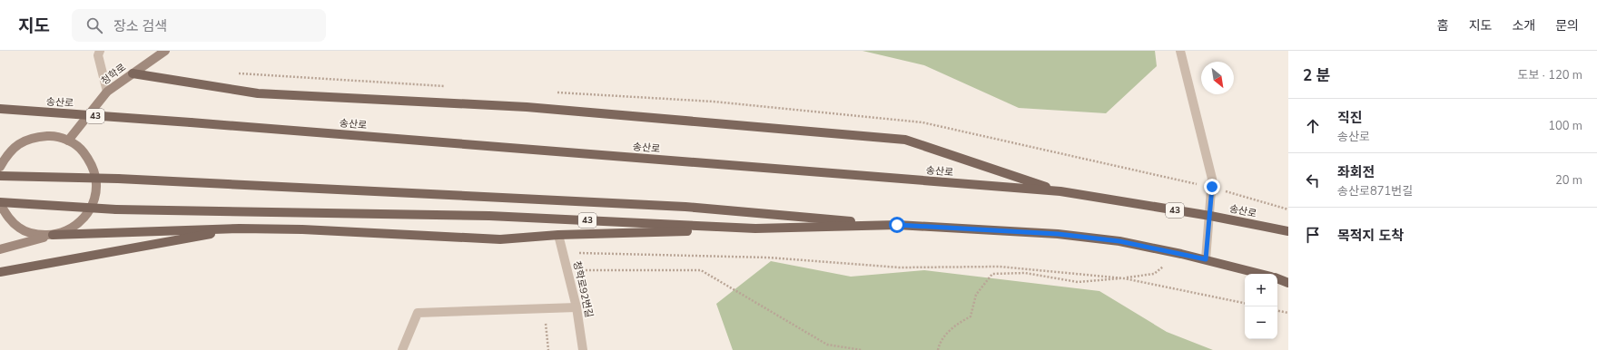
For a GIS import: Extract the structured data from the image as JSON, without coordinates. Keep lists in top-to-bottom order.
{
  "streets": {
    "main road": ["송산로", "43"],
    "street": ["청학로", "청학로92번길"]
  },
  "north": "bottom right",
  "page": {
    "header": "지도",
    "search": "장소 검색",
    "nav": [
      "홈",
      "지도",
      "소개",
      "문의"
    ],
    "heading": ["2 분", "도보 · 120 m"],
    "list": [
      ["직진", "송산로", "100 m"],
      ["좌회전", "송산로871번길", "20 m"],
      "목적지 도착"
    ],
    "map_buttons": ["+", "−"]
  }
}
